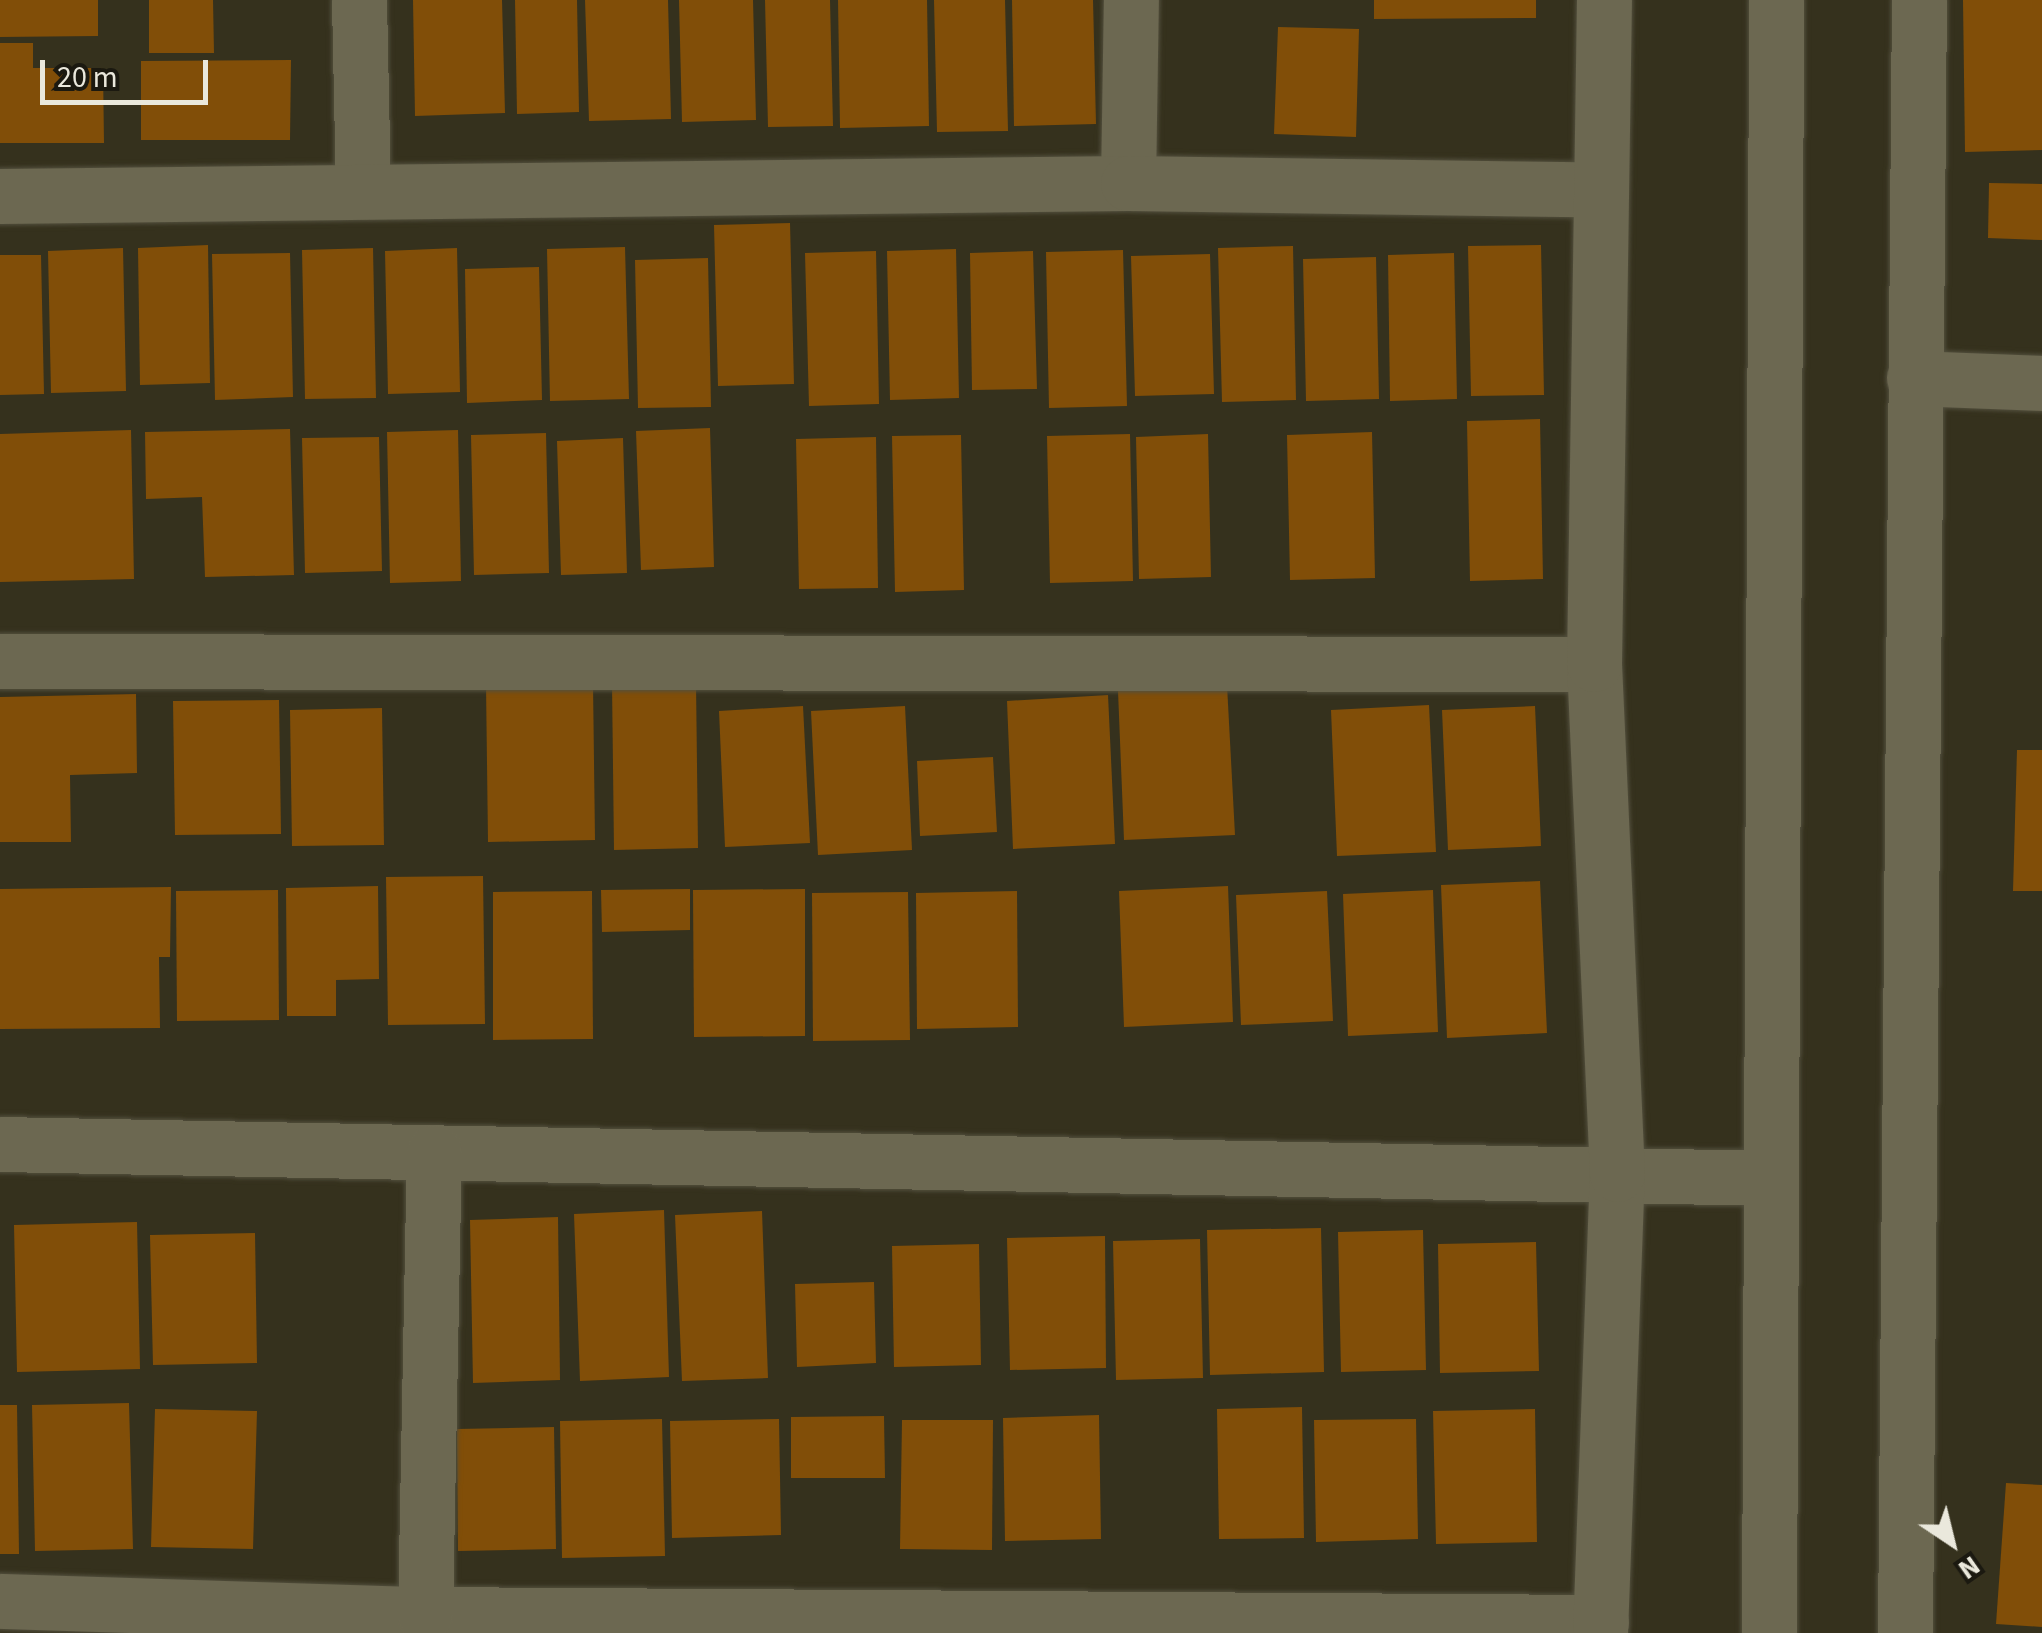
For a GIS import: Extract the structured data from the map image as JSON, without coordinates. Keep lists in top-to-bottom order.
{
  "scale_bar": "20 m",
  "north": "bottom right"
}
